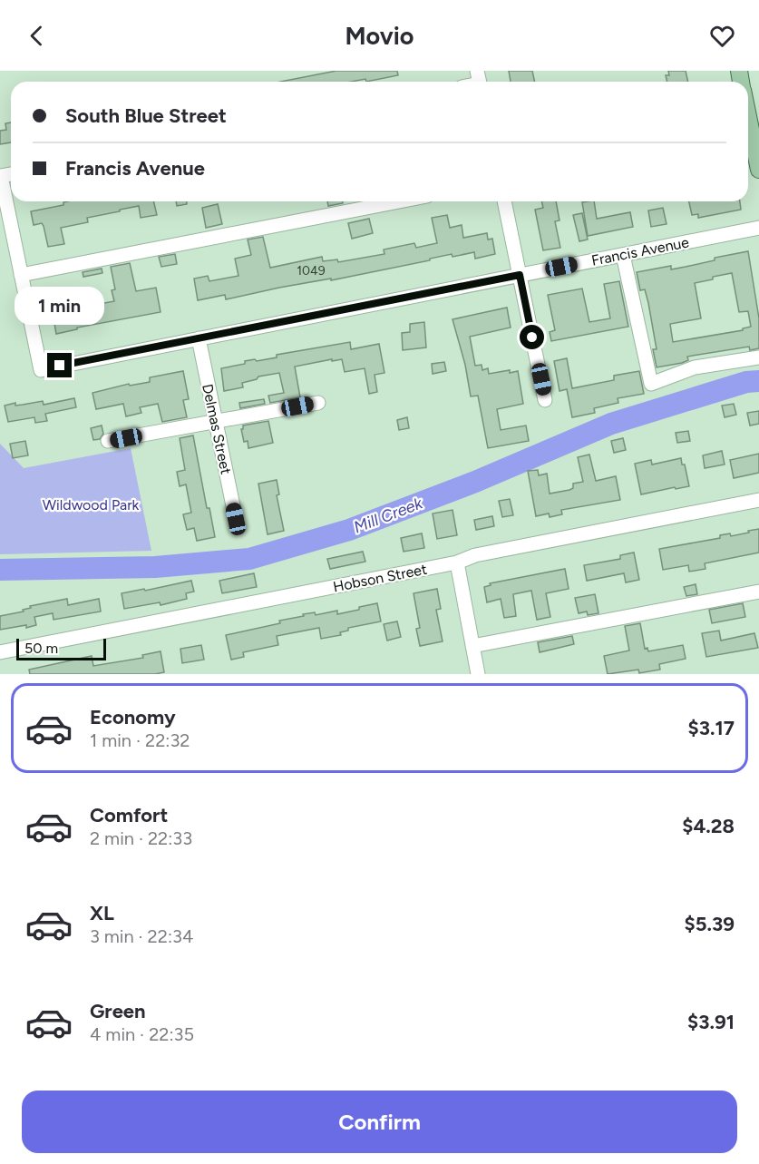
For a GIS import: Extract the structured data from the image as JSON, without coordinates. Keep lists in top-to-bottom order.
{
  "streets": {
    "street": ["Francis Avenue", "Delmas Street", "Hobson Street"]
  },
  "crossings": [
    ["Francis Avenue", "Delmas Street"]
  ],
  "water": ["Mill Creek"],
  "parks": ["Wildwood Park"],
  "house_numbers": ["1049"],
  "scale_bar": "50 m",
  "page": {
    "header": "Movio",
    "banner": ["South Blue Street", "Francis Avenue"],
    "bubble": "1 min",
    "scale": "50 m",
    "list": [
      {
        "name": "Economy",
        "note": "1 min · 22:32",
        "value": "$3.17"
      },
      {
        "name": "Comfort",
        "note": "2 min · 22:33",
        "value": "$4.28"
      },
      {
        "name": "XL",
        "note": "3 min · 22:34",
        "value": "$5.39"
      },
      {
        "name": "Green",
        "note": "4 min · 22:35",
        "value": "$3.91"
      }
    ],
    "buttons": "Confirm"
  }
}
